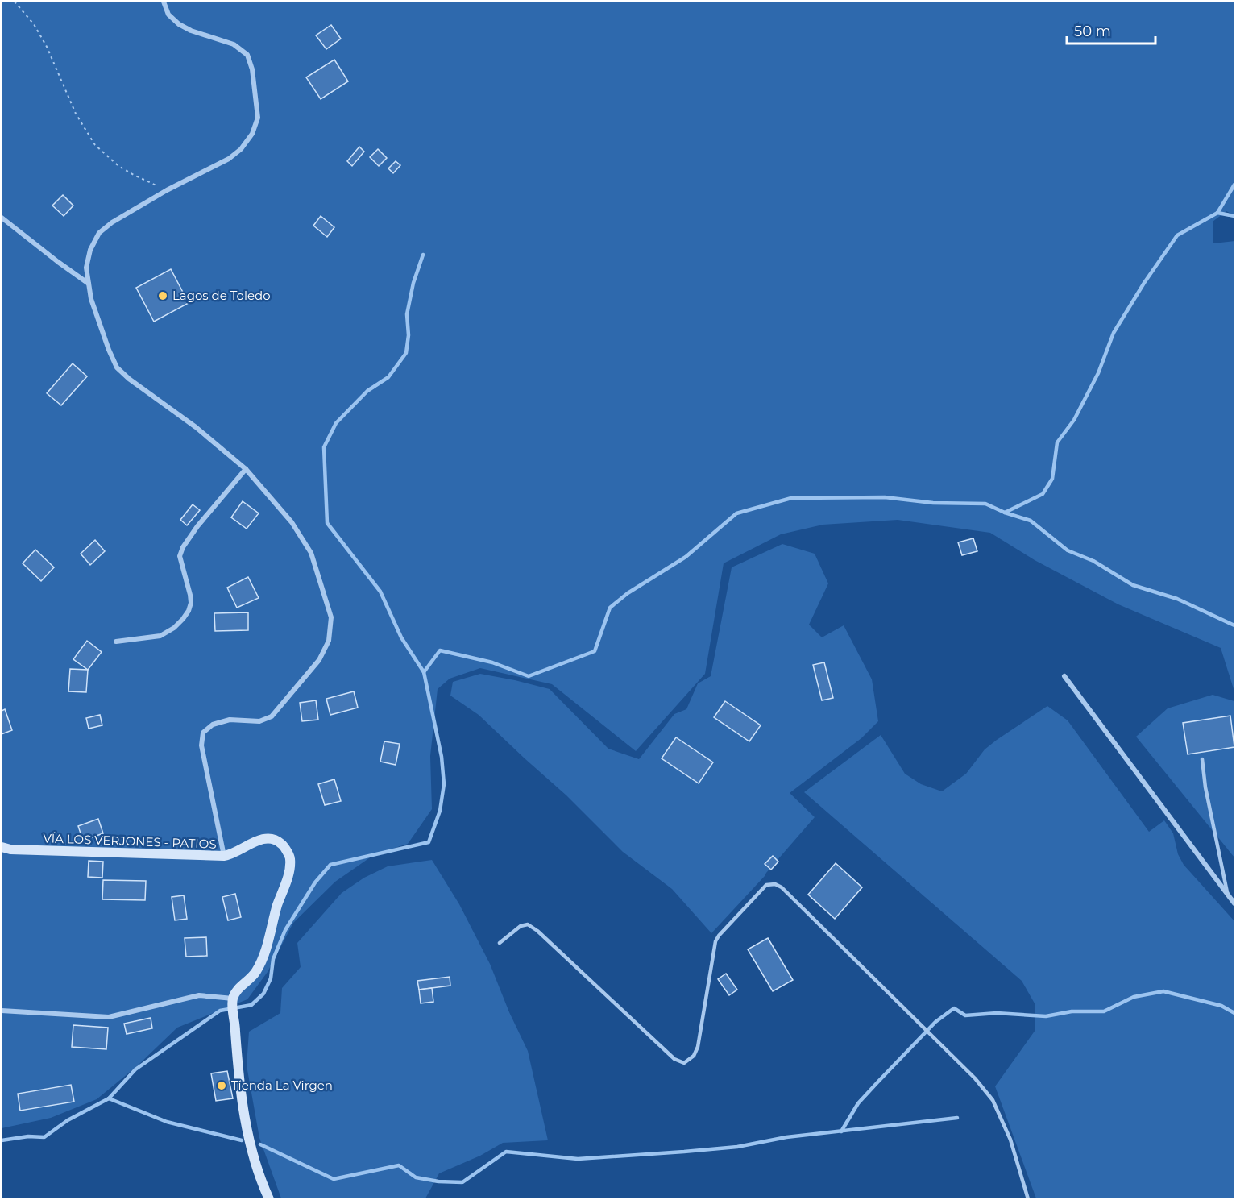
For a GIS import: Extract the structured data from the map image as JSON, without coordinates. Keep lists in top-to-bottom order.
{
  "streets": {
    "street": ["VÍA LOS VERJONES - PATIOS"]
  },
  "places": ["Lagos de Toledo", "Tienda La Virgen"],
  "scale_bar": "50 m"
}
